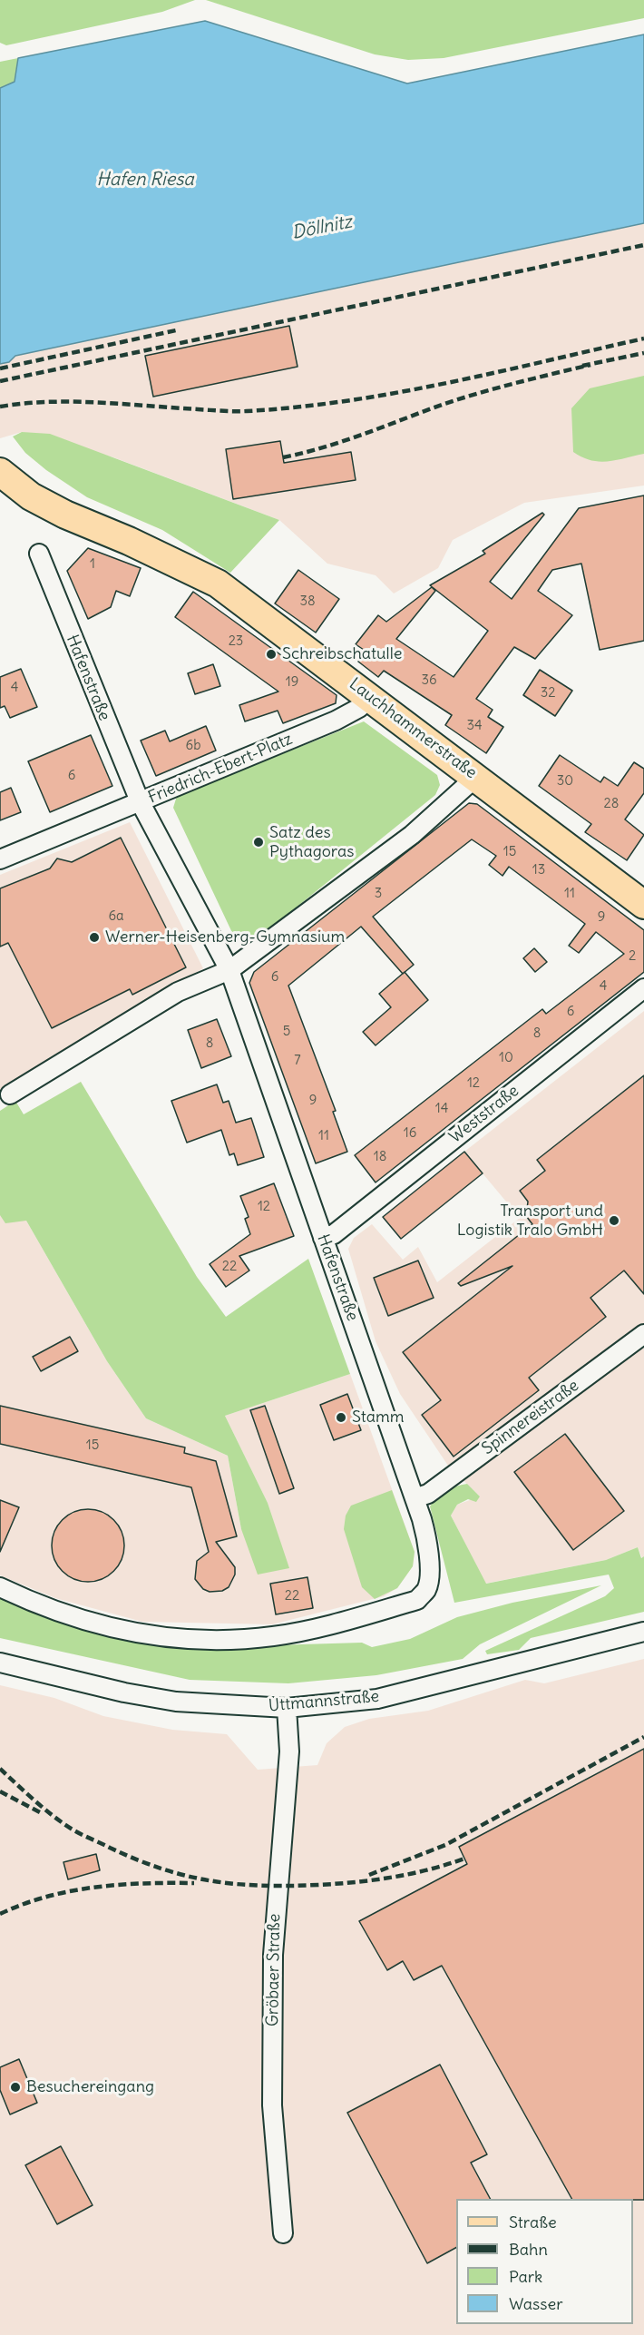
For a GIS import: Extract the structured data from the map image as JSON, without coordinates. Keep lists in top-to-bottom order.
{
  "streets": {
    "main road": ["Lauchhammerstraße"],
    "street": [
      "Hafenstraße",
      "Friedrich-Ebert-Platz",
      "Weststraße",
      "Spinnereistraße",
      "Uttmannstraße",
      "Gröbaer Straße"
    ]
  },
  "crossings": [
    ["Hafenstraße", "Friedrich-Ebert-Platz"],
    ["Hafenstraße", "Weststraße"],
    ["Hafenstraße", "Spinnereistraße"],
    ["Lauchhammerstraße", "Friedrich-Ebert-Platz"],
    ["Uttmannstraße", "Gröbaer Straße"]
  ],
  "water": ["Hafen Riesa", "Döllnitz"],
  "places": [
    "Schreibschatulle",
    "Satz des Pythagoras",
    "Werner-Heisenberg-Gymnasium",
    "Transport und Logistik Tralo GmbH",
    "Stamm",
    "Besuchereingang"
  ],
  "house_numbers": [
    "1",
    "38",
    "23",
    "36",
    "19",
    "4",
    "32",
    "34",
    "6b",
    "6",
    "30",
    "28",
    "15",
    "13",
    "3",
    "11",
    "6a",
    "9",
    "2",
    "6",
    "4",
    "6",
    "5",
    "8",
    "8",
    "10",
    "7",
    "12",
    "9",
    "14",
    "16",
    "11",
    "18",
    "12",
    "22",
    "15",
    "22"
  ],
  "legend": [
    "Straße",
    "Bahn",
    "Park",
    "Wasser"
  ]
}
